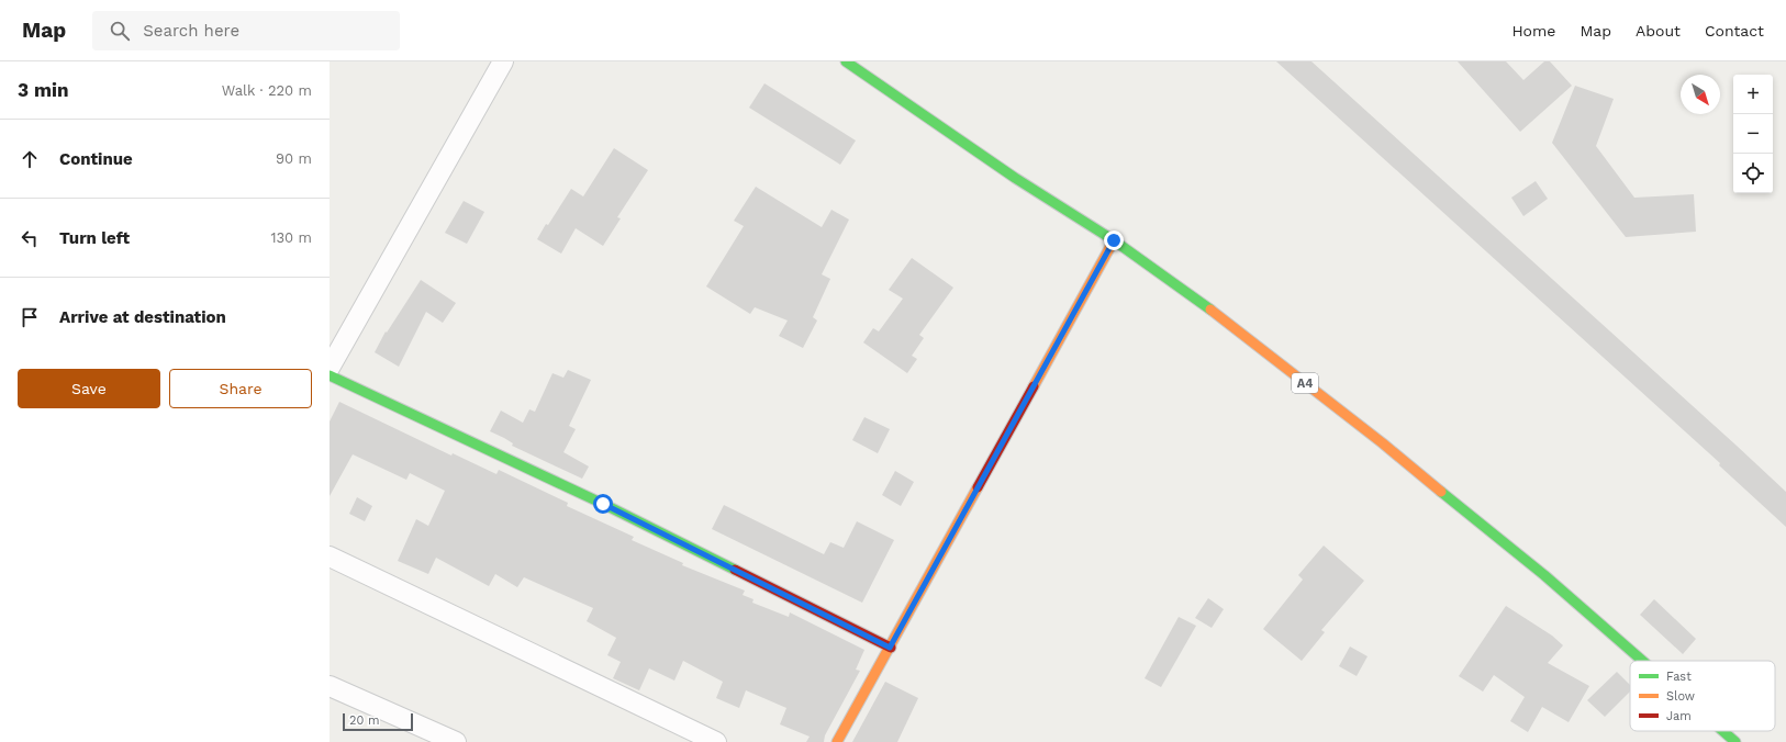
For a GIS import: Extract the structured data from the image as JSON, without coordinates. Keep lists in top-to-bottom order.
{
  "streets": {
    "main road": ["A4"]
  },
  "legend": ["Fast", "Slow", "Jam"],
  "scale_bar": "20 m",
  "north": "bottom right",
  "page": {
    "header": "Map",
    "search": "Search here",
    "nav": [
      "Home",
      "Map",
      "About",
      "Contact"
    ],
    "heading": ["3 min", "Walk · 220 m"],
    "map_buttons": ["+", "−"],
    "list": [
      ["Continue", "90 m"],
      ["Turn left", "130 m"],
      "Arrive at destination"
    ],
    "buttons": ["Save", "Share"],
    "scale": "20 m"
  }
}
